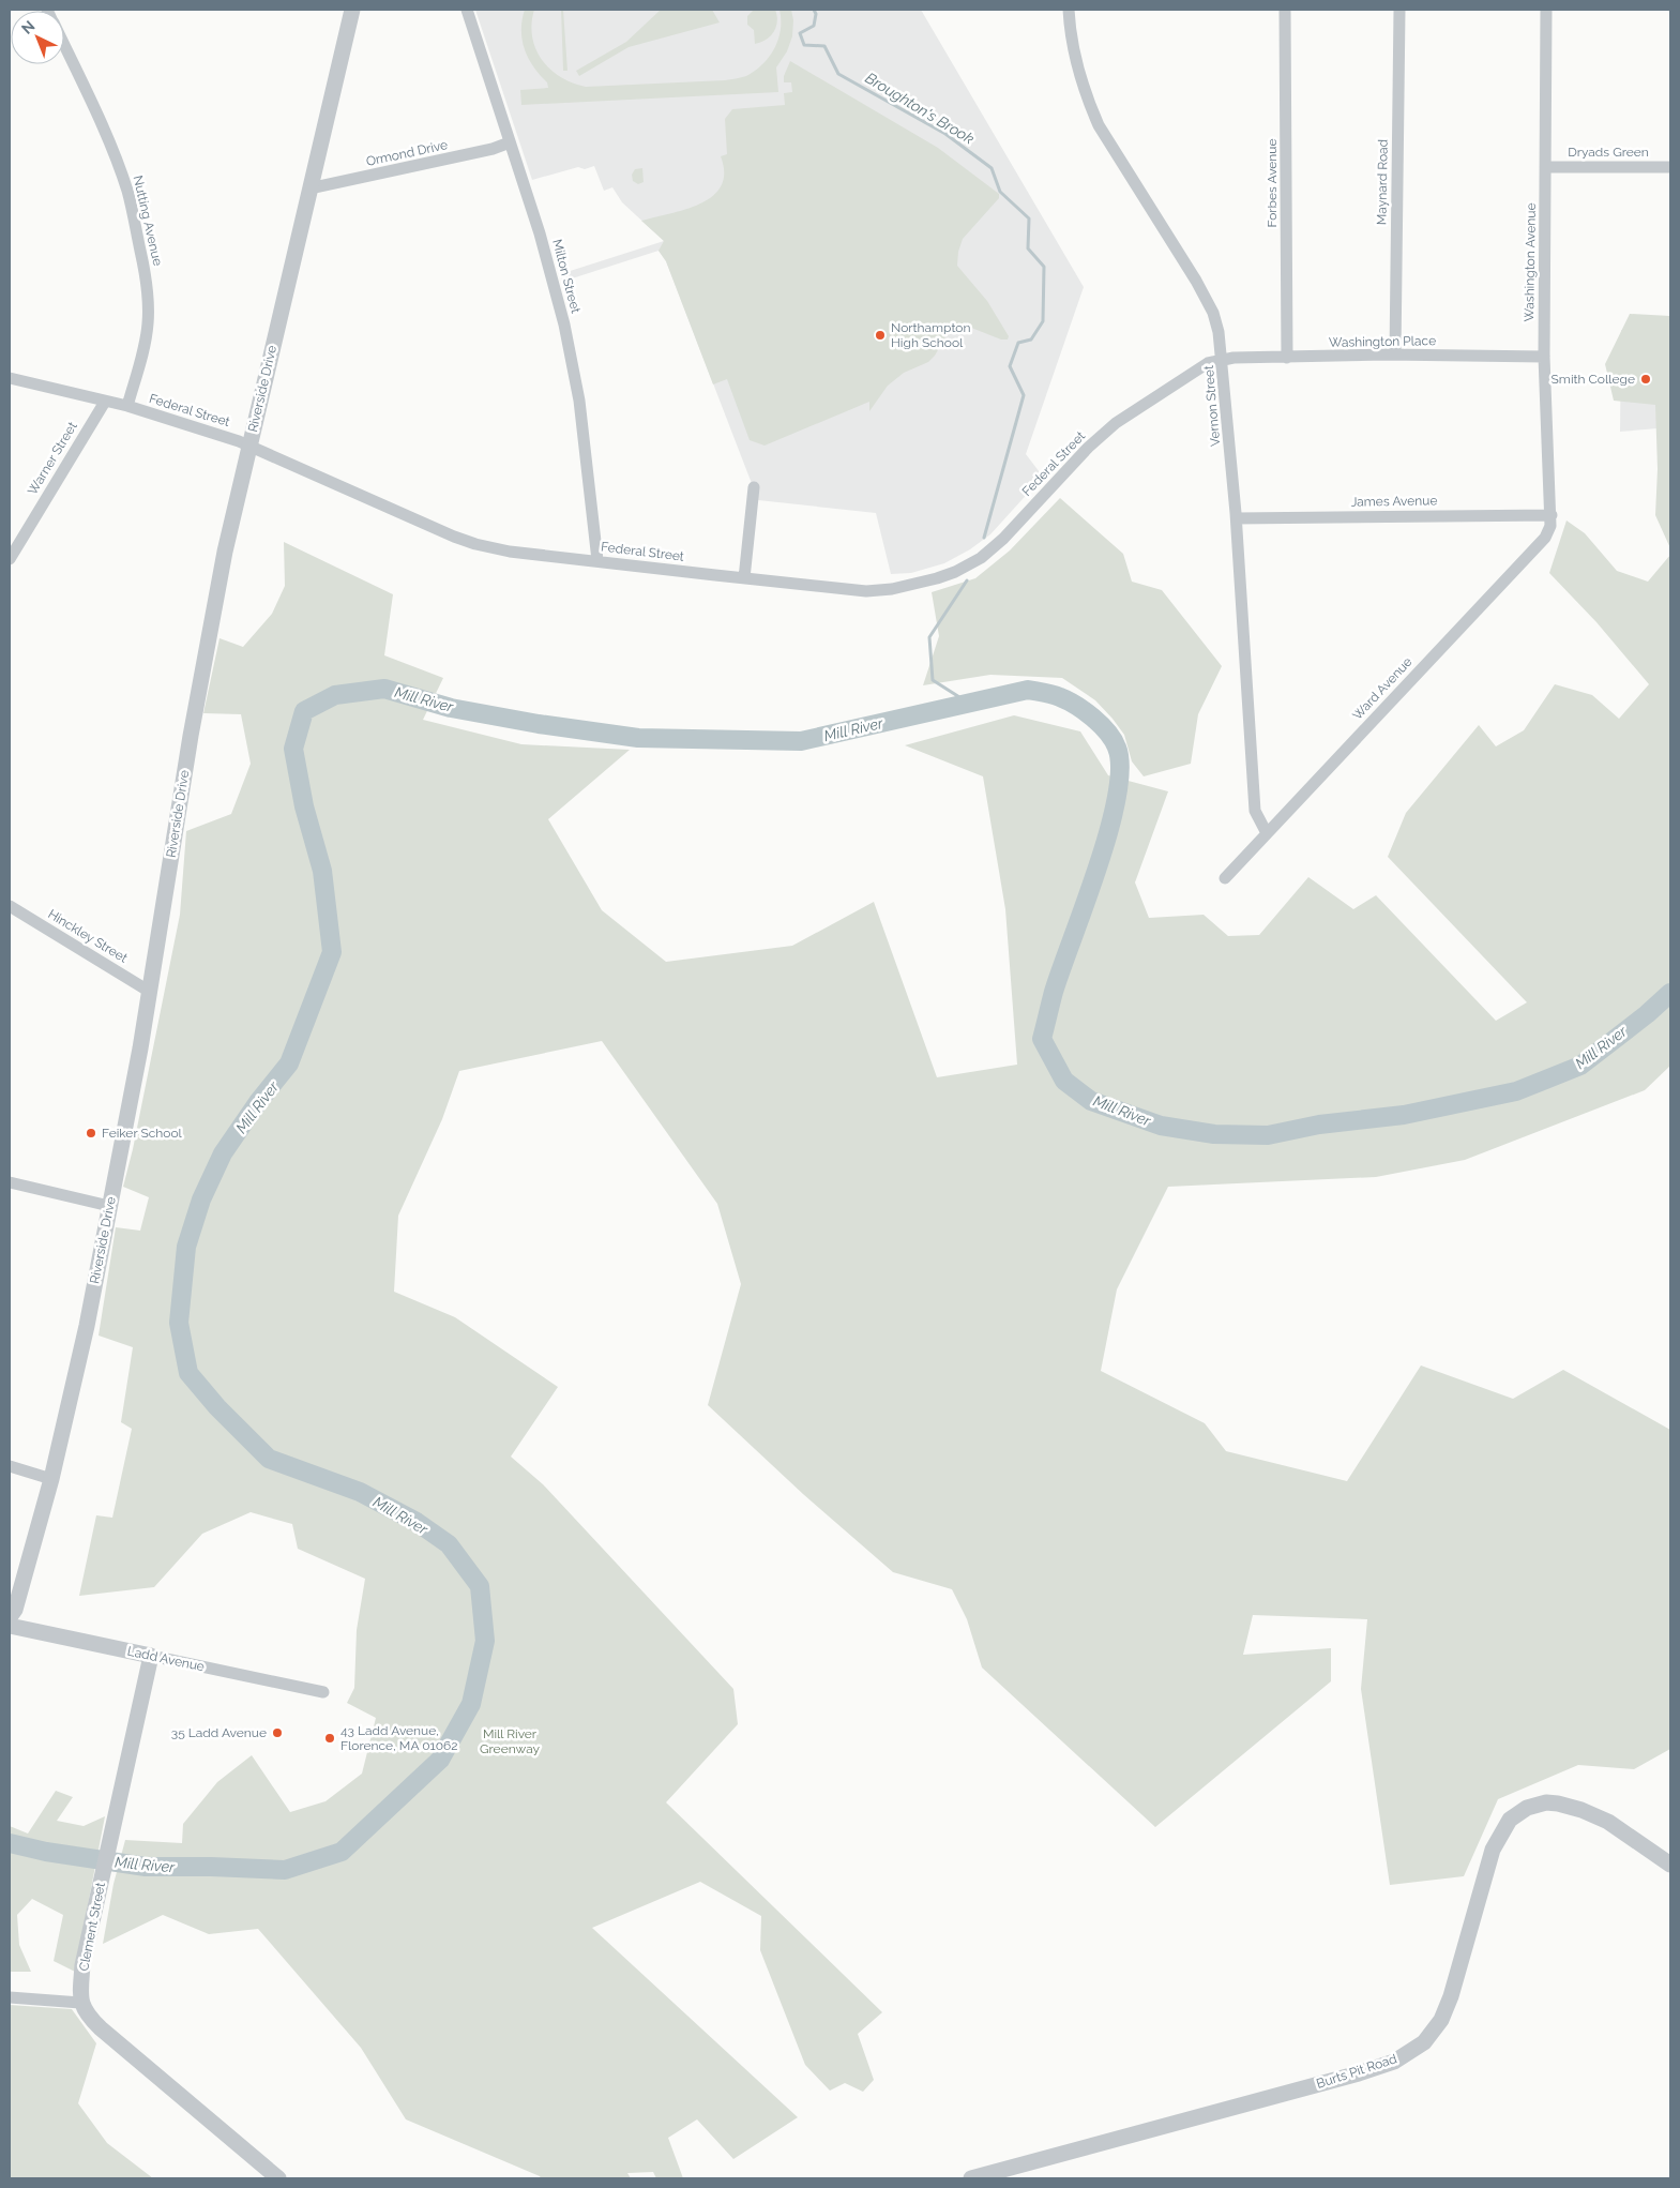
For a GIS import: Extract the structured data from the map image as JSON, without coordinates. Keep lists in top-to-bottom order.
{
  "streets": {
    "street": [
      "Dryads Green",
      "Ormond Drive",
      "Maynard Road",
      "Forbes Avenue",
      "Nutting Avenue",
      "Washington Avenue",
      "Milton Street",
      "Washington Place",
      "Riverside Drive",
      "Vernon Street",
      "Federal Street",
      "Warner Street",
      "James Avenue",
      "Ward Avenue",
      "Hinckley Street",
      "Ladd Avenue",
      "Clement Street",
      "Burts Pit Road"
    ]
  },
  "crossings": [
    ["Dryads Green", "Washington Avenue"],
    ["Ormond Drive", "Milton Street"],
    ["Ormond Drive", "Riverside Drive"],
    ["Maynard Road", "Washington Place"],
    ["Forbes Avenue", "Washington Place"],
    ["Nutting Avenue", "Federal Street"],
    ["Washington Avenue", "Washington Place"],
    ["Washington Avenue", "James Avenue"],
    ["Washington Avenue", "Ward Avenue"],
    ["Milton Street", "Federal Street"],
    ["Washington Place", "Vernon Street"],
    ["Washington Place", "Federal Street"],
    ["Riverside Drive", "Federal Street"],
    ["Riverside Drive", "Hinckley Street"],
    ["Vernon Street", "Federal Street"],
    ["Vernon Street", "James Avenue"],
    ["Vernon Street", "Ward Avenue"],
    ["Federal Street", "Warner Street"],
    ["James Avenue", "Ward Avenue"],
    ["Ladd Avenue", "Clement Street"]
  ],
  "water": ["Broughton's Brook", "Mill River"],
  "parks": ["Mill River Greenway"],
  "places": [
    "Northampton High School",
    "Smith College",
    "Feiker School",
    "35 Ladd Avenue",
    "43 Ladd Avenue, Florence, MA 01062"
  ],
  "north": "top left"
}
